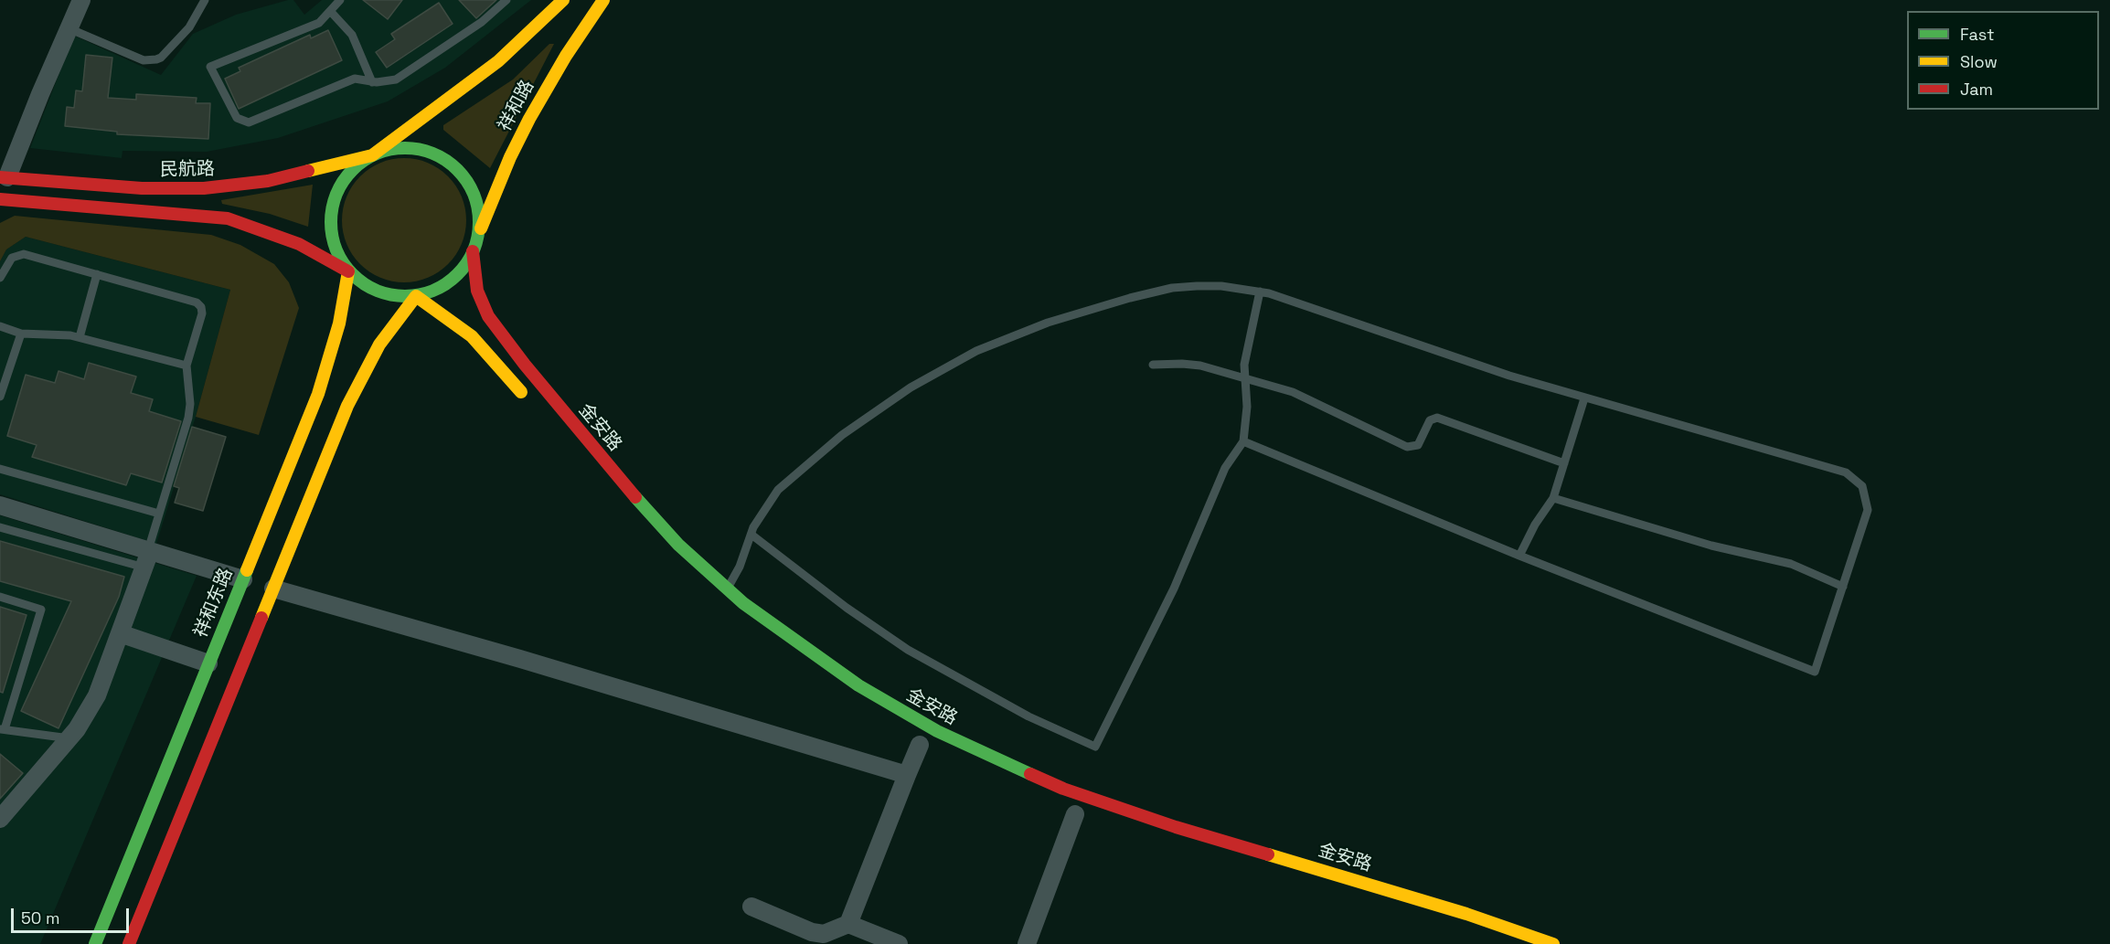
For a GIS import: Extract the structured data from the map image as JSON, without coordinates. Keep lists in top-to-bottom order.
{
  "streets": {
    "main road": [
      "祥和路",
      "民航路",
      "金安路",
      "祥和东路"
    ]
  },
  "crossings": [
    ["祥和路", "民航路"],
    ["祥和路", "金安路"],
    ["祥和路", "祥和东路"],
    ["民航路", "金安路"],
    ["民航路", "祥和东路"],
    ["金安路", "祥和东路"]
  ],
  "legend": ["Fast", "Slow", "Jam"],
  "scale_bar": "50 m"
}
